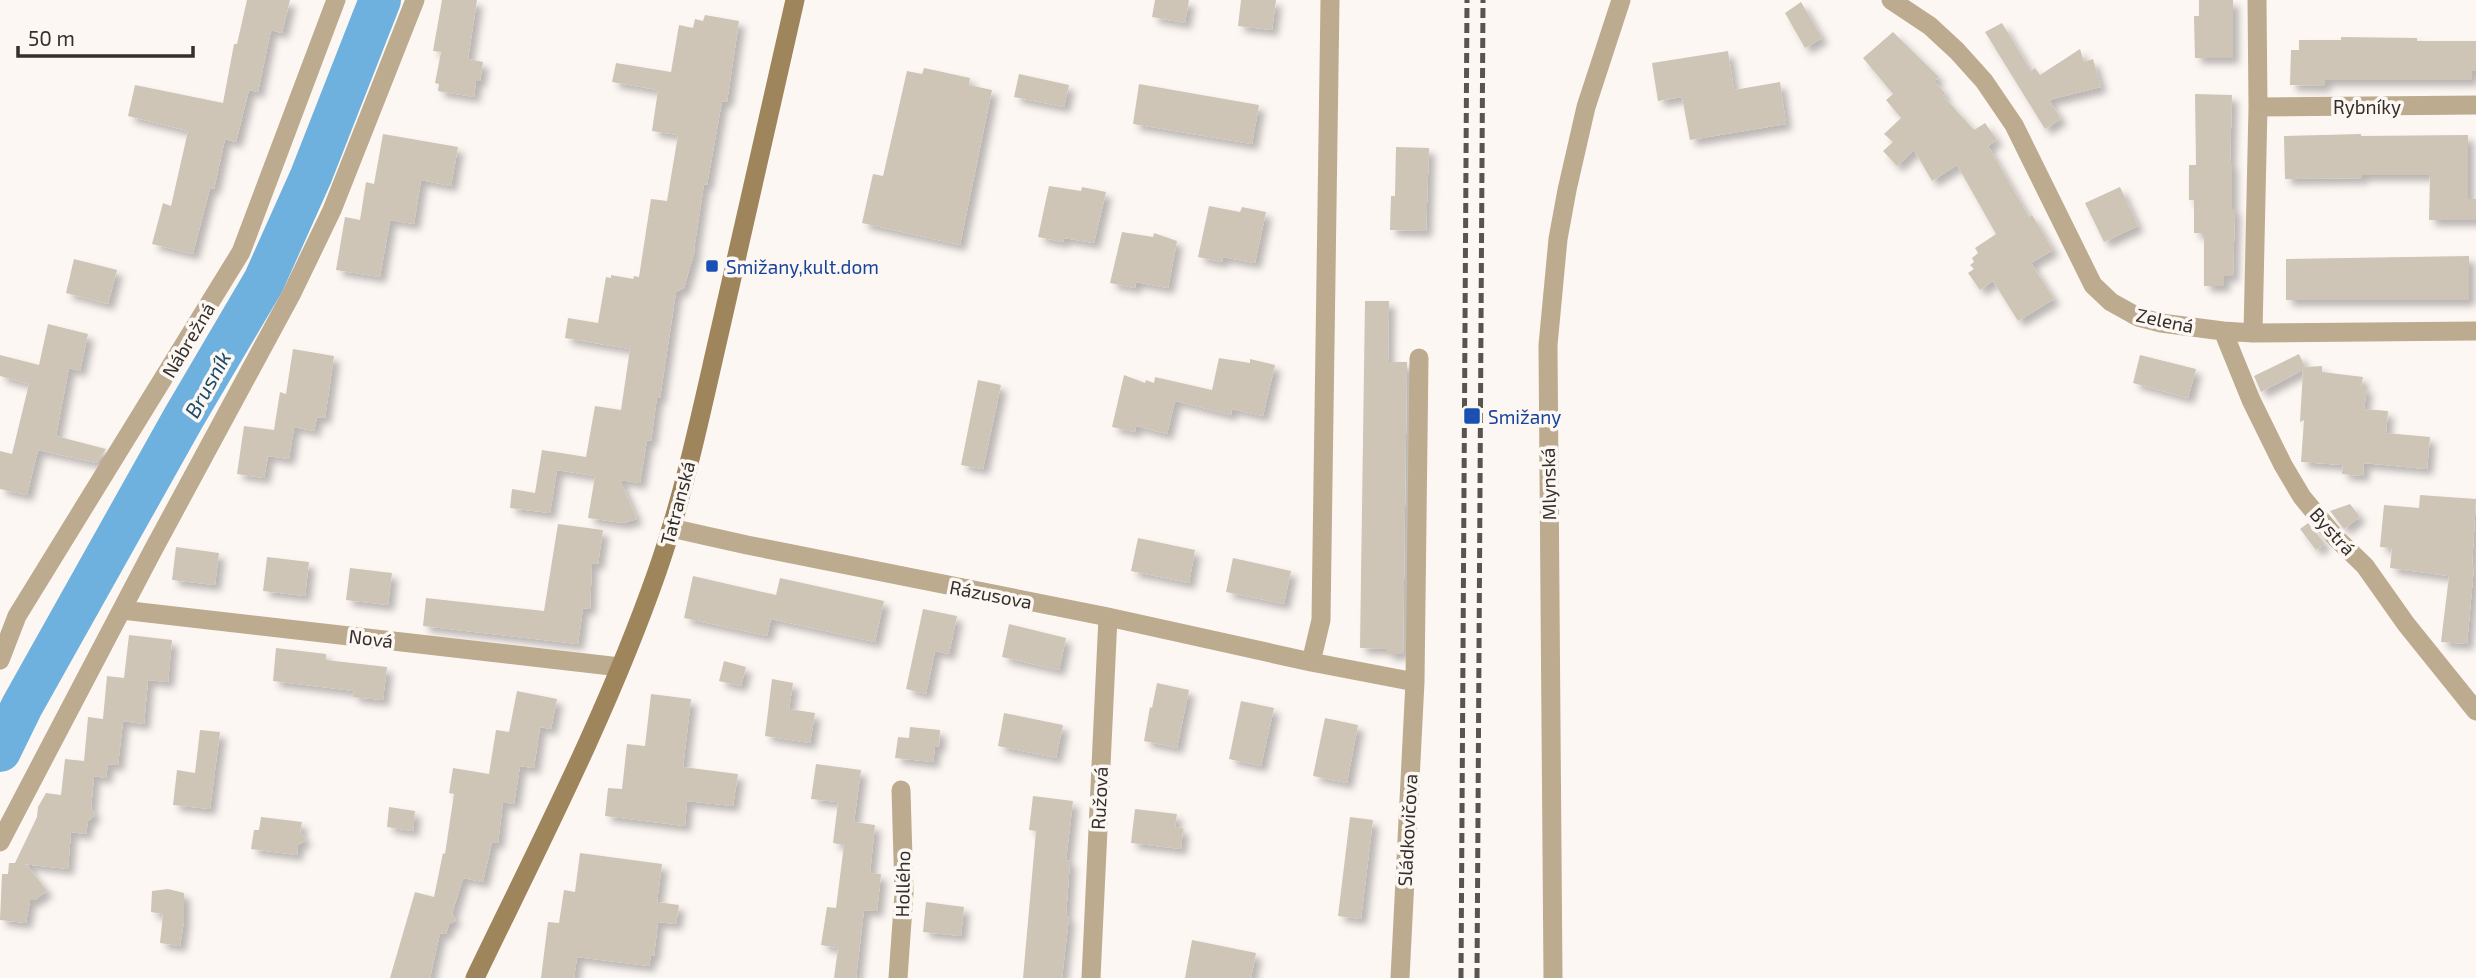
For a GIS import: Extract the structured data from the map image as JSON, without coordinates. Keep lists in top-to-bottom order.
{
  "streets": {
    "main road": ["Tatranská"],
    "street": [
      "Rybníky",
      "Zelená",
      "Nábrežná",
      "Mlynská",
      "Bystrá",
      "Rázusova",
      "Nová",
      "Ružová",
      "Sládkovičova",
      "Hollého"
    ]
  },
  "crossings": [
    ["Zelená", "Bystrá"],
    ["Tatranská", "Rázusova"],
    ["Tatranská", "Nová"],
    ["Rázusova", "Ružová"],
    ["Rázusova", "Sládkovičova"]
  ],
  "water": ["Brusník"],
  "places": {
    "transit": ["Smižany,kult.dom", "Smižany"]
  },
  "scale_bar": "50 m"
}
